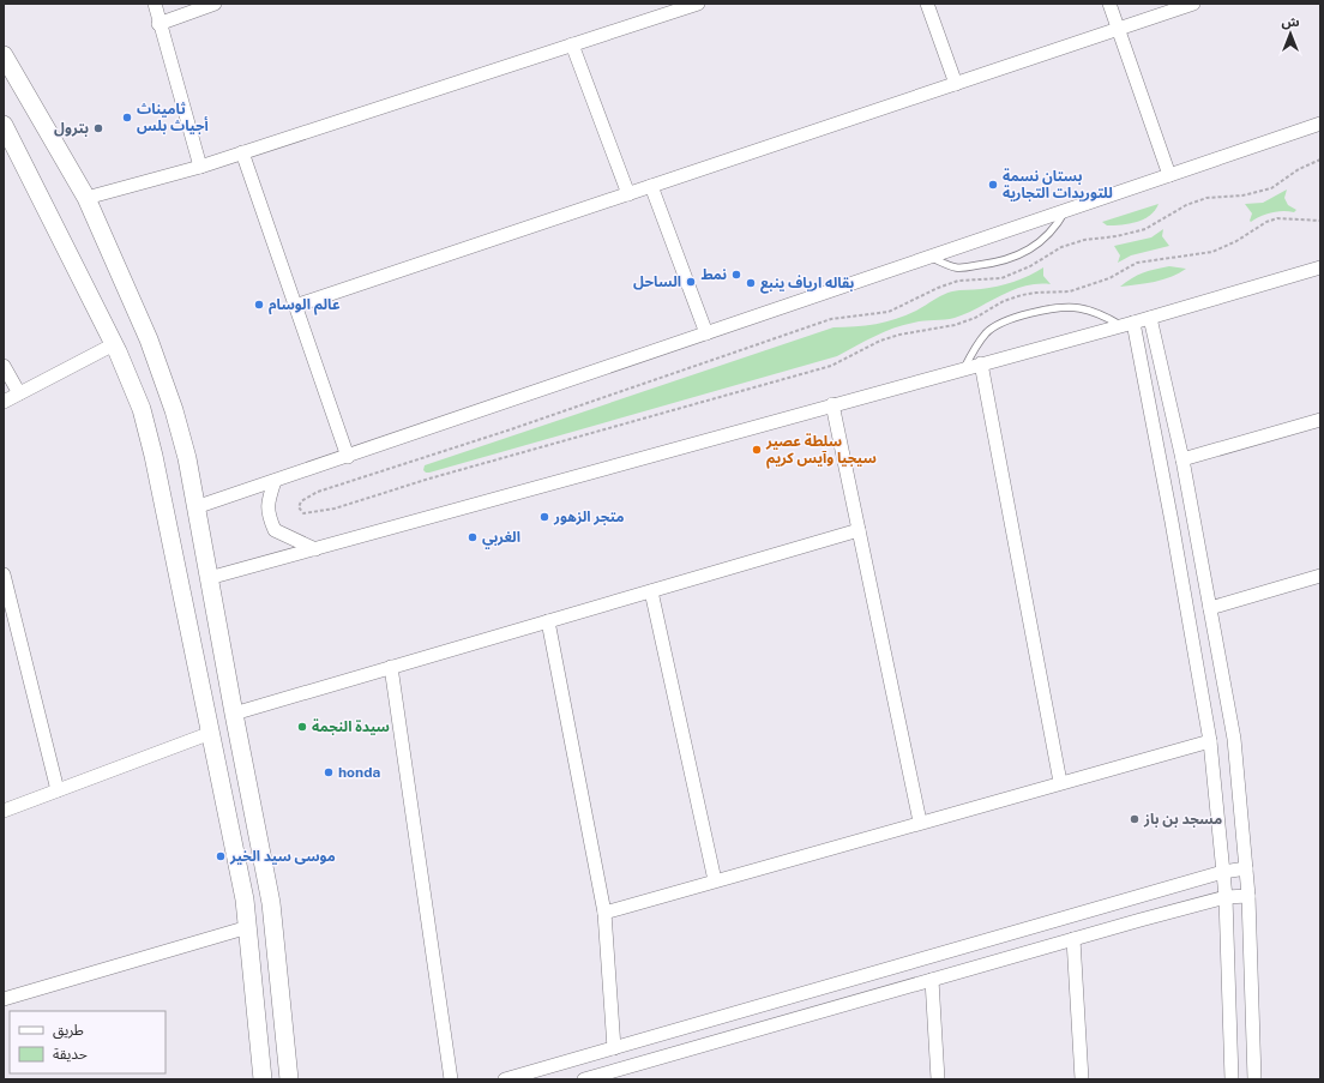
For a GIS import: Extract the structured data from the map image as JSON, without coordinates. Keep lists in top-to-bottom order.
{
  "places": [
    "ثاميناث أجياث بلس",
    "بترول",
    "بستان نسمة للتوريدات التجارية",
    "نمط",
    "الساحل",
    "بقاله ارياف ينبع",
    "عالم الوسام",
    "سلطة عصير سيجيا وآيس كريم",
    "متجر الزهور",
    "الغربي",
    "سيدة النجمة",
    "honda",
    "مسجد بن باز",
    "موسى سيد الخير"
  ],
  "legend": ["طريق", "حديقة"],
  "north": "top"
}
